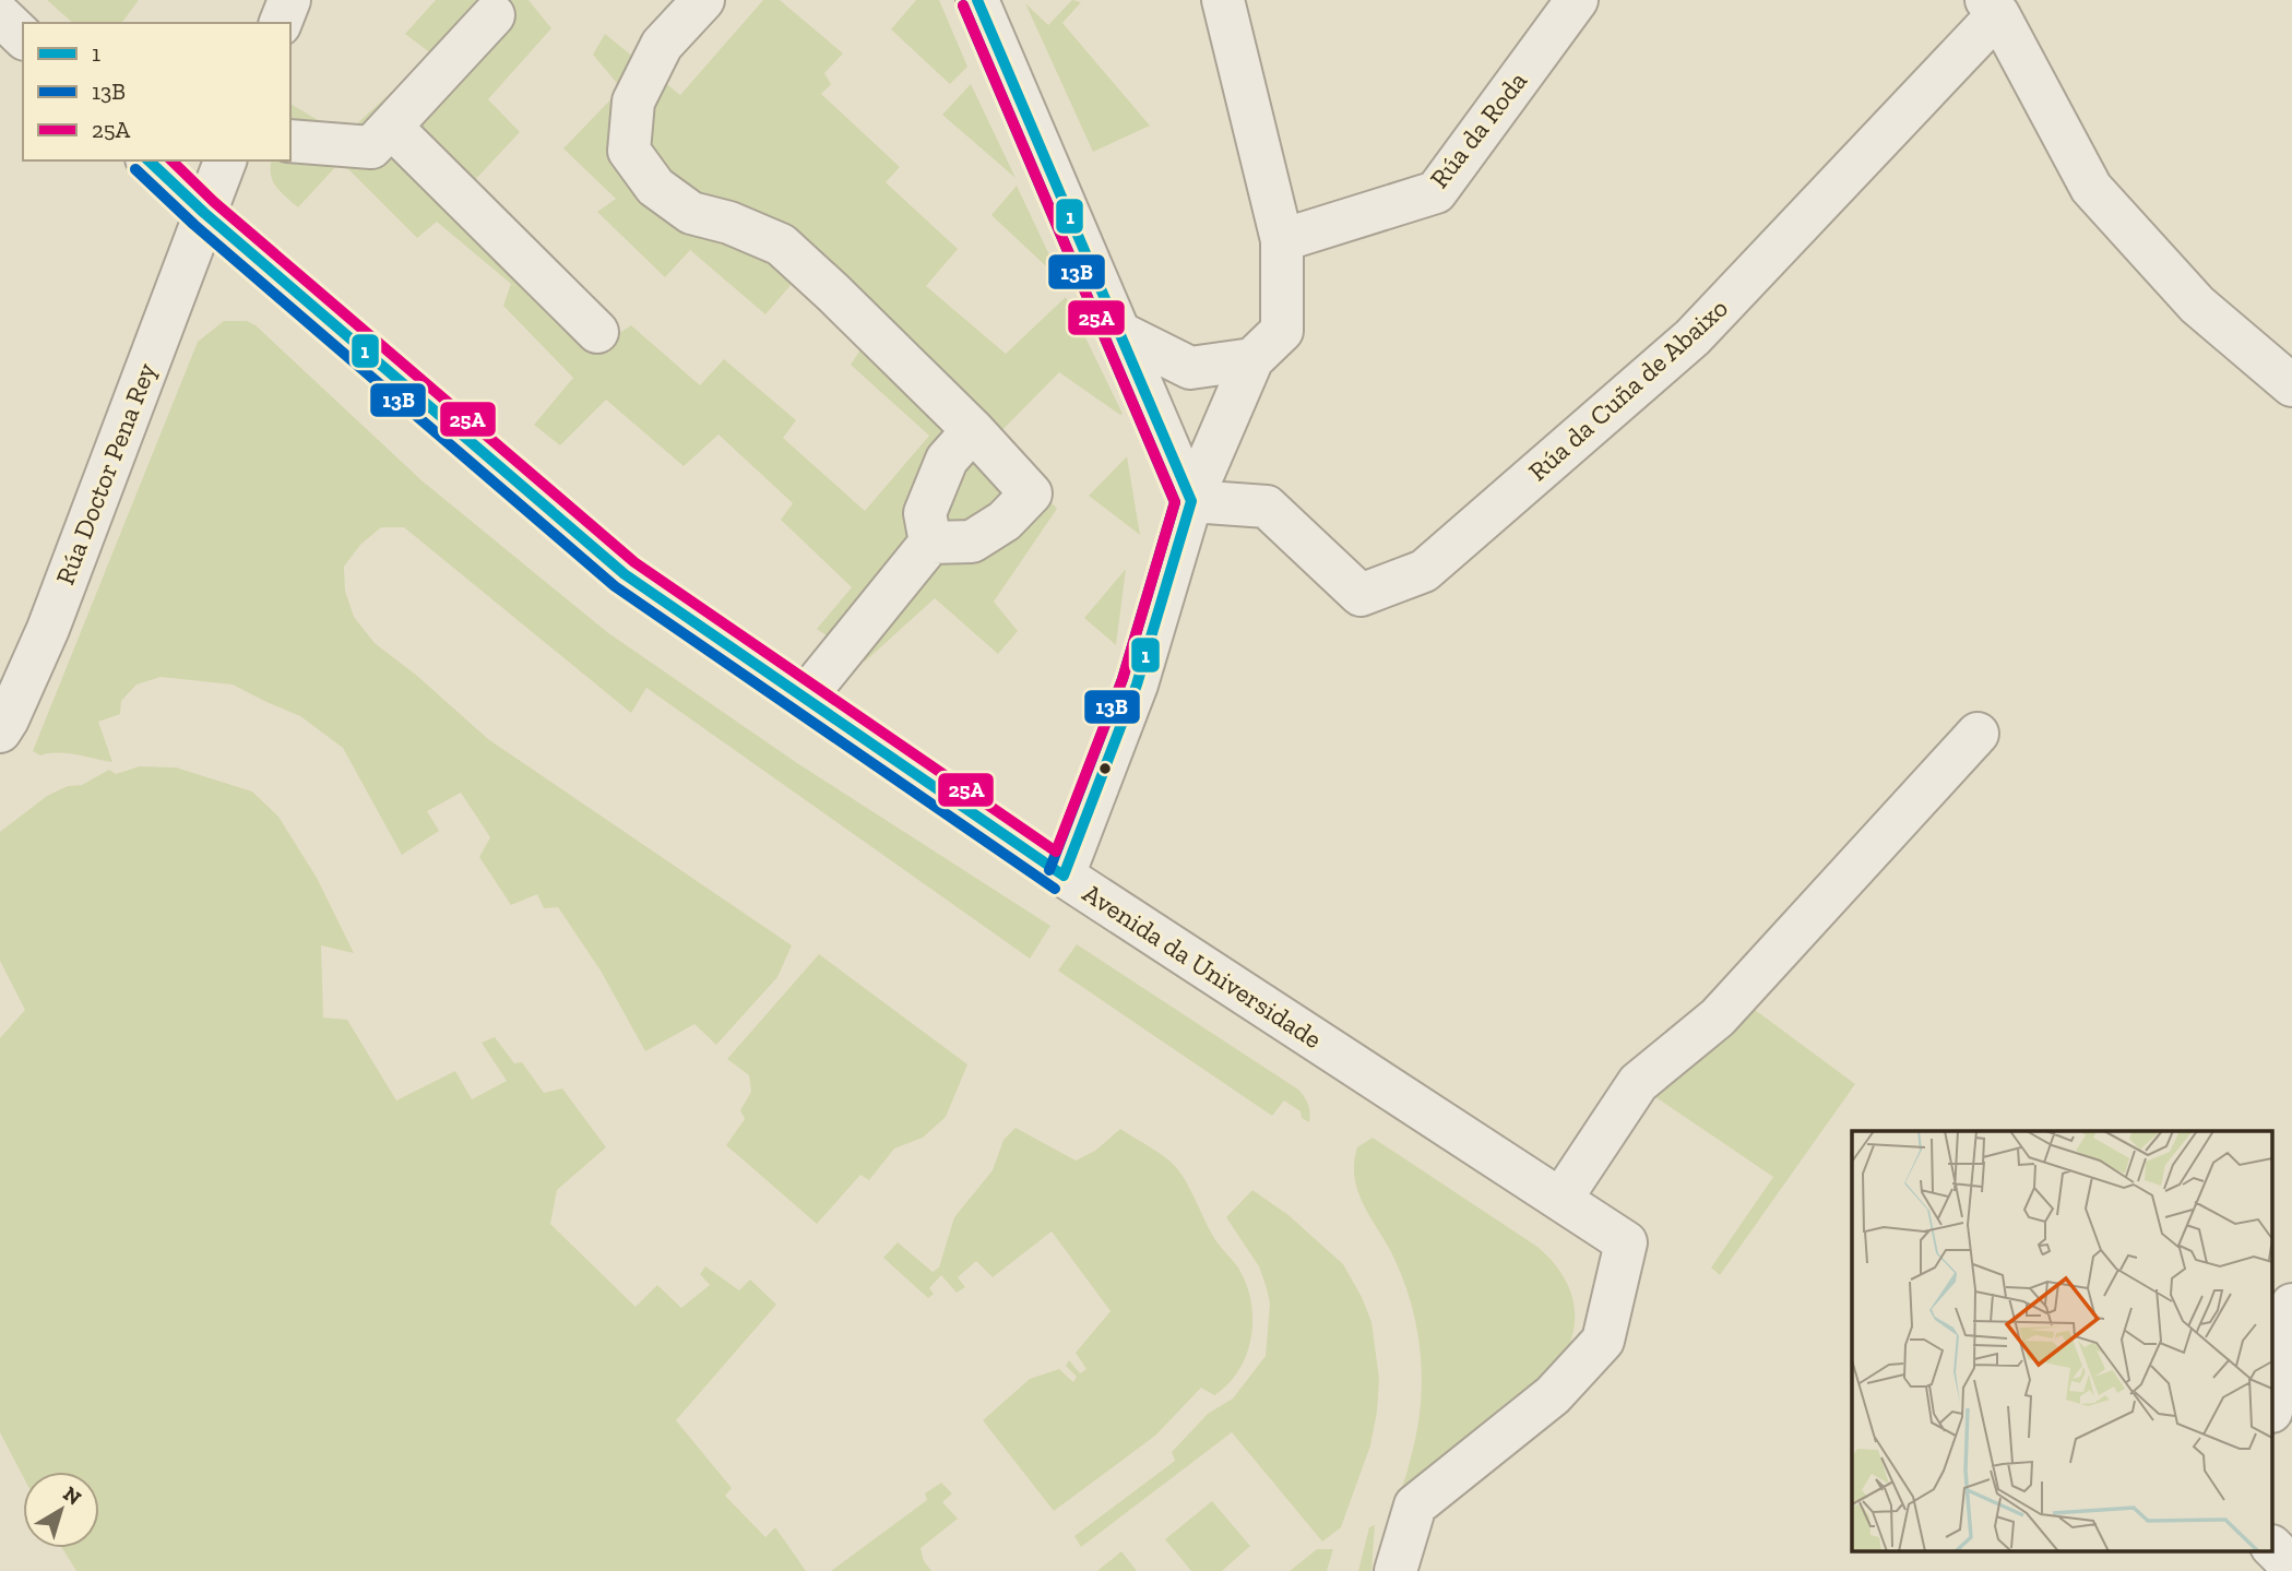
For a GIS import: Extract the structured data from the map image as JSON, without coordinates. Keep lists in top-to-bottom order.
{
  "streets": {
    "street": [
      "Rúa da Roda",
      "Rúa da Cuña de Abaixo",
      "Rúa Doctor Pena Rey",
      "Avenida da Universidade"
    ]
  },
  "crossings": [
    ["Rúa Doctor Pena Rey", "Avenida da Universidade"]
  ],
  "lines": ["transit line 1", "transit line 13B", "transit line 25A"],
  "legend": ["1", "13B", "25A"],
  "north": "top right"
}
